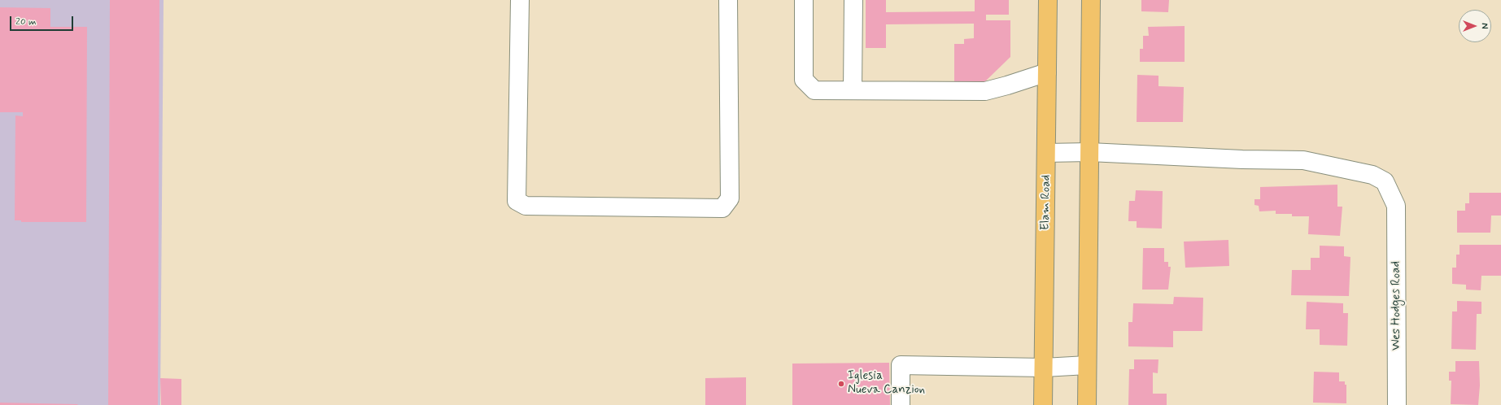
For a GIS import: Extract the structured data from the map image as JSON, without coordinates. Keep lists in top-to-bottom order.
{
  "streets": {
    "main road": ["Elam Road"],
    "street": ["Wes Hodges Road"]
  },
  "places": ["Iglesia Nueva Canzion"],
  "scale_bar": "20 m",
  "north": "right"
}
